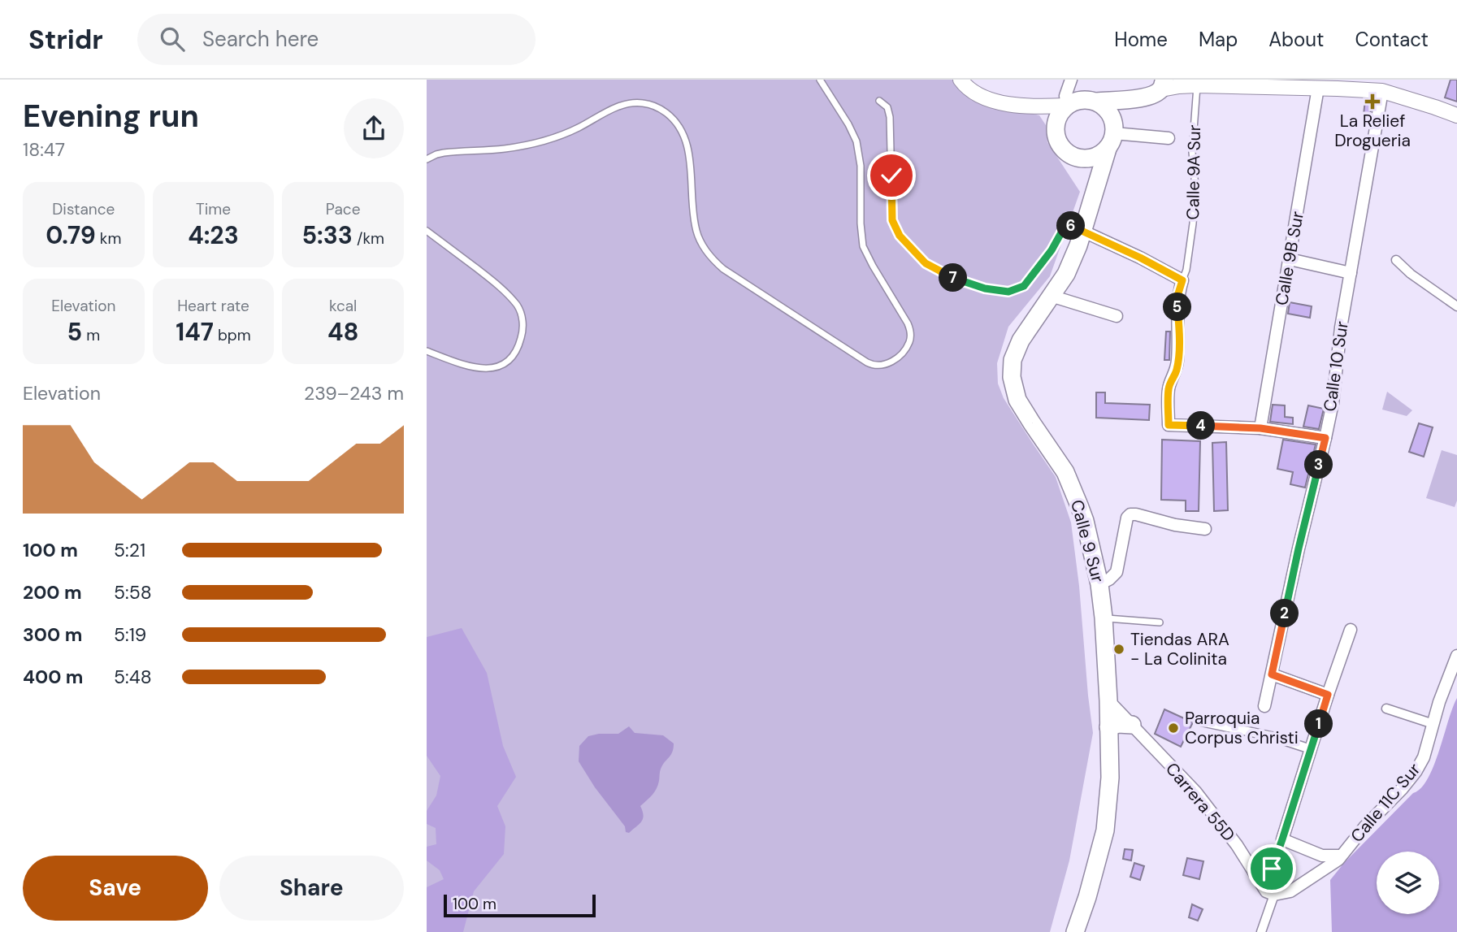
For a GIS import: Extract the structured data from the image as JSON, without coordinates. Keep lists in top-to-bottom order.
{
  "streets": {
    "main road": ["Calle 9 Sur"],
    "street": [
      "Calle 9A Sur",
      "Calle 9B Sur",
      "Calle 10 Sur",
      "Carrera 55D",
      "Calle 11C Sur"
    ]
  },
  "crossings": [
    ["Calle 9A Sur", "Calle 9B Sur"],
    ["Calle 9 Sur", "Carrera 55D"],
    ["Carrera 55D", "Calle 11C Sur"]
  ],
  "places": {
    "health": ["La Relief Drogueria"],
    "other": ["Tiendas ARA - La Colinita", "Parroquia Corpus Christi"]
  },
  "scale_bar": "100 m",
  "page": {
    "header": "Stridr",
    "search": "Search here",
    "nav": [
      "Home",
      "Map",
      "About",
      "Contact"
    ],
    "heading": ["Evening run", "18:47"],
    "stats": [
      ["Distance", "0.79 km"],
      ["Time", "4:23"],
      ["Pace", "5:33 /km"],
      ["Elevation", "5 m"],
      ["Heart rate", "147 bpm"],
      ["kcal", "48"]
    ],
    "pins": [
      "6",
      "7",
      "5",
      "4",
      "3",
      "2",
      "1"
    ],
    "chart": ["Elevation", "239–243 m"],
    "list": [
      {
        "name": "100 m",
        "note": "5:21"
      },
      {
        "name": "200 m",
        "note": "5:58"
      },
      {
        "name": "300 m",
        "note": "5:19"
      },
      {
        "name": "400 m",
        "note": "5:48"
      }
    ],
    "buttons": ["Save", "Share"],
    "scale": "100 m"
  }
}
